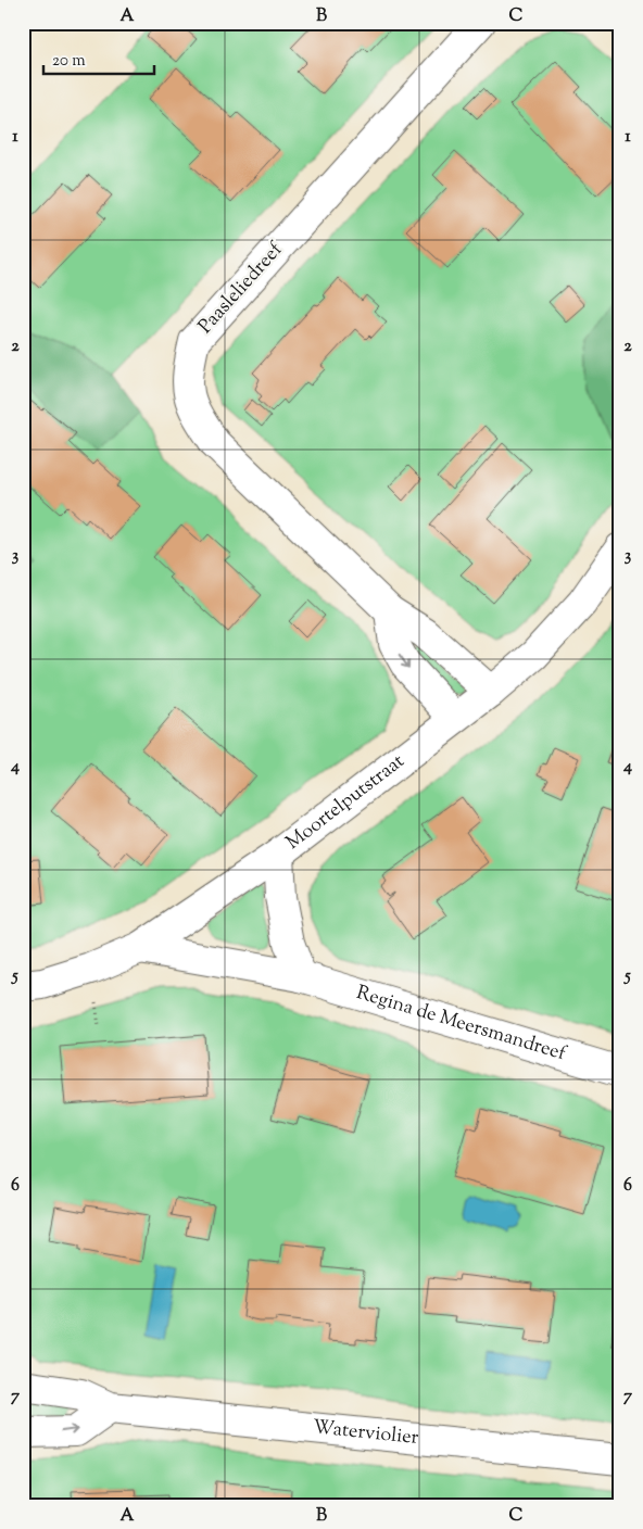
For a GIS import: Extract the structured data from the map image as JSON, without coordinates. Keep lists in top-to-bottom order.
{
  "streets": {
    "street": [
      "Paasleliedreef",
      "Moortelputstraat",
      "Regina de Meersmandreef",
      "Waterviolier"
    ]
  },
  "crossings": [
    ["Paasleliedreef", "Moortelputstraat"],
    ["Moortelputstraat", "Regina de Meersmandreef"]
  ],
  "scale_bar": "20 m",
  "grid": {
    "columns": ["A", "B", "C"],
    "rows": [
      "1",
      "2",
      "3",
      "4",
      "5",
      "6",
      "7"
    ]
  }
}
